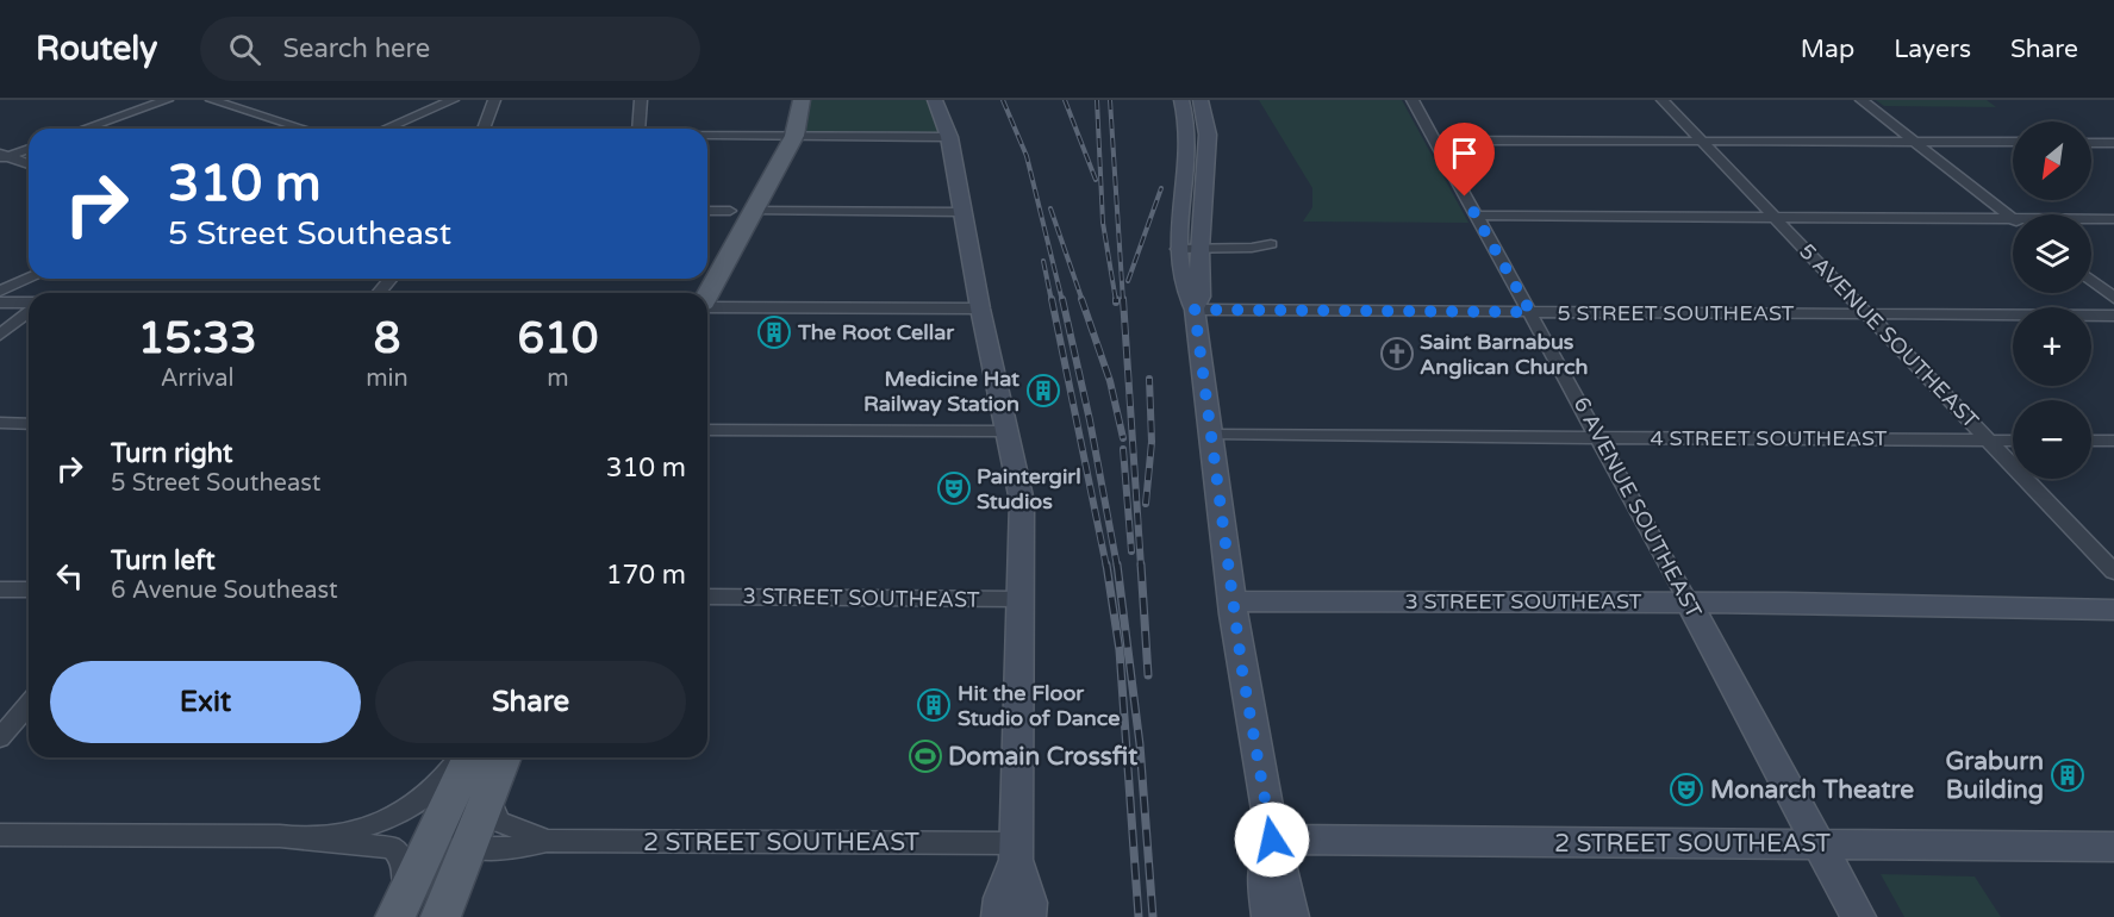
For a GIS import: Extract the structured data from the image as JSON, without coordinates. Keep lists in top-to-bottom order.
{
  "streets": {
    "street": [
      "5 STREET SOUTHEAST",
      "5 AVENUE SOUTHEAST",
      "4 STREET SOUTHEAST",
      "6 AVENUE SOUTHEAST",
      "3 STREET SOUTHEAST",
      "2 STREET SOUTHEAST"
    ]
  },
  "crossings": [
    ["5 STREET SOUTHEAST", "5 AVENUE SOUTHEAST"],
    ["5 STREET SOUTHEAST", "6 AVENUE SOUTHEAST"],
    ["5 AVENUE SOUTHEAST", "4 STREET SOUTHEAST"],
    ["4 STREET SOUTHEAST", "6 AVENUE SOUTHEAST"],
    ["6 AVENUE SOUTHEAST", "3 STREET SOUTHEAST"],
    ["6 AVENUE SOUTHEAST", "2 STREET SOUTHEAST"]
  ],
  "places": {
    "building": [
      "The Root Cellar",
      "Medicine Hat Railway Station",
      "Hit the Floor Studio of Dance",
      "Graburn Building"
    ],
    "church": ["Saint Barnabus Anglican Church"],
    "theatre": ["Paintergirl Studios", "Monarch Theatre"],
    "sports": ["Domain Crossfit"]
  },
  "north": "bottom left",
  "page": {
    "header": "Routely",
    "search": "Search here",
    "nav": ["Map", "Layers", "Share"],
    "map_buttons": ["+", "−"],
    "turn": ["310 m", "5 Street Southeast"],
    "eta": [
      "15:33",
      "Arrival",
      "8",
      "min",
      "610",
      "m"
    ],
    "list": [
      {
        "name": "Turn right",
        "note": "5 Street Southeast",
        "value": "310 m"
      },
      {
        "name": "Turn left",
        "note": "6 Avenue Southeast",
        "value": "170 m"
      }
    ],
    "buttons": ["Exit", "Share"]
  }
}
